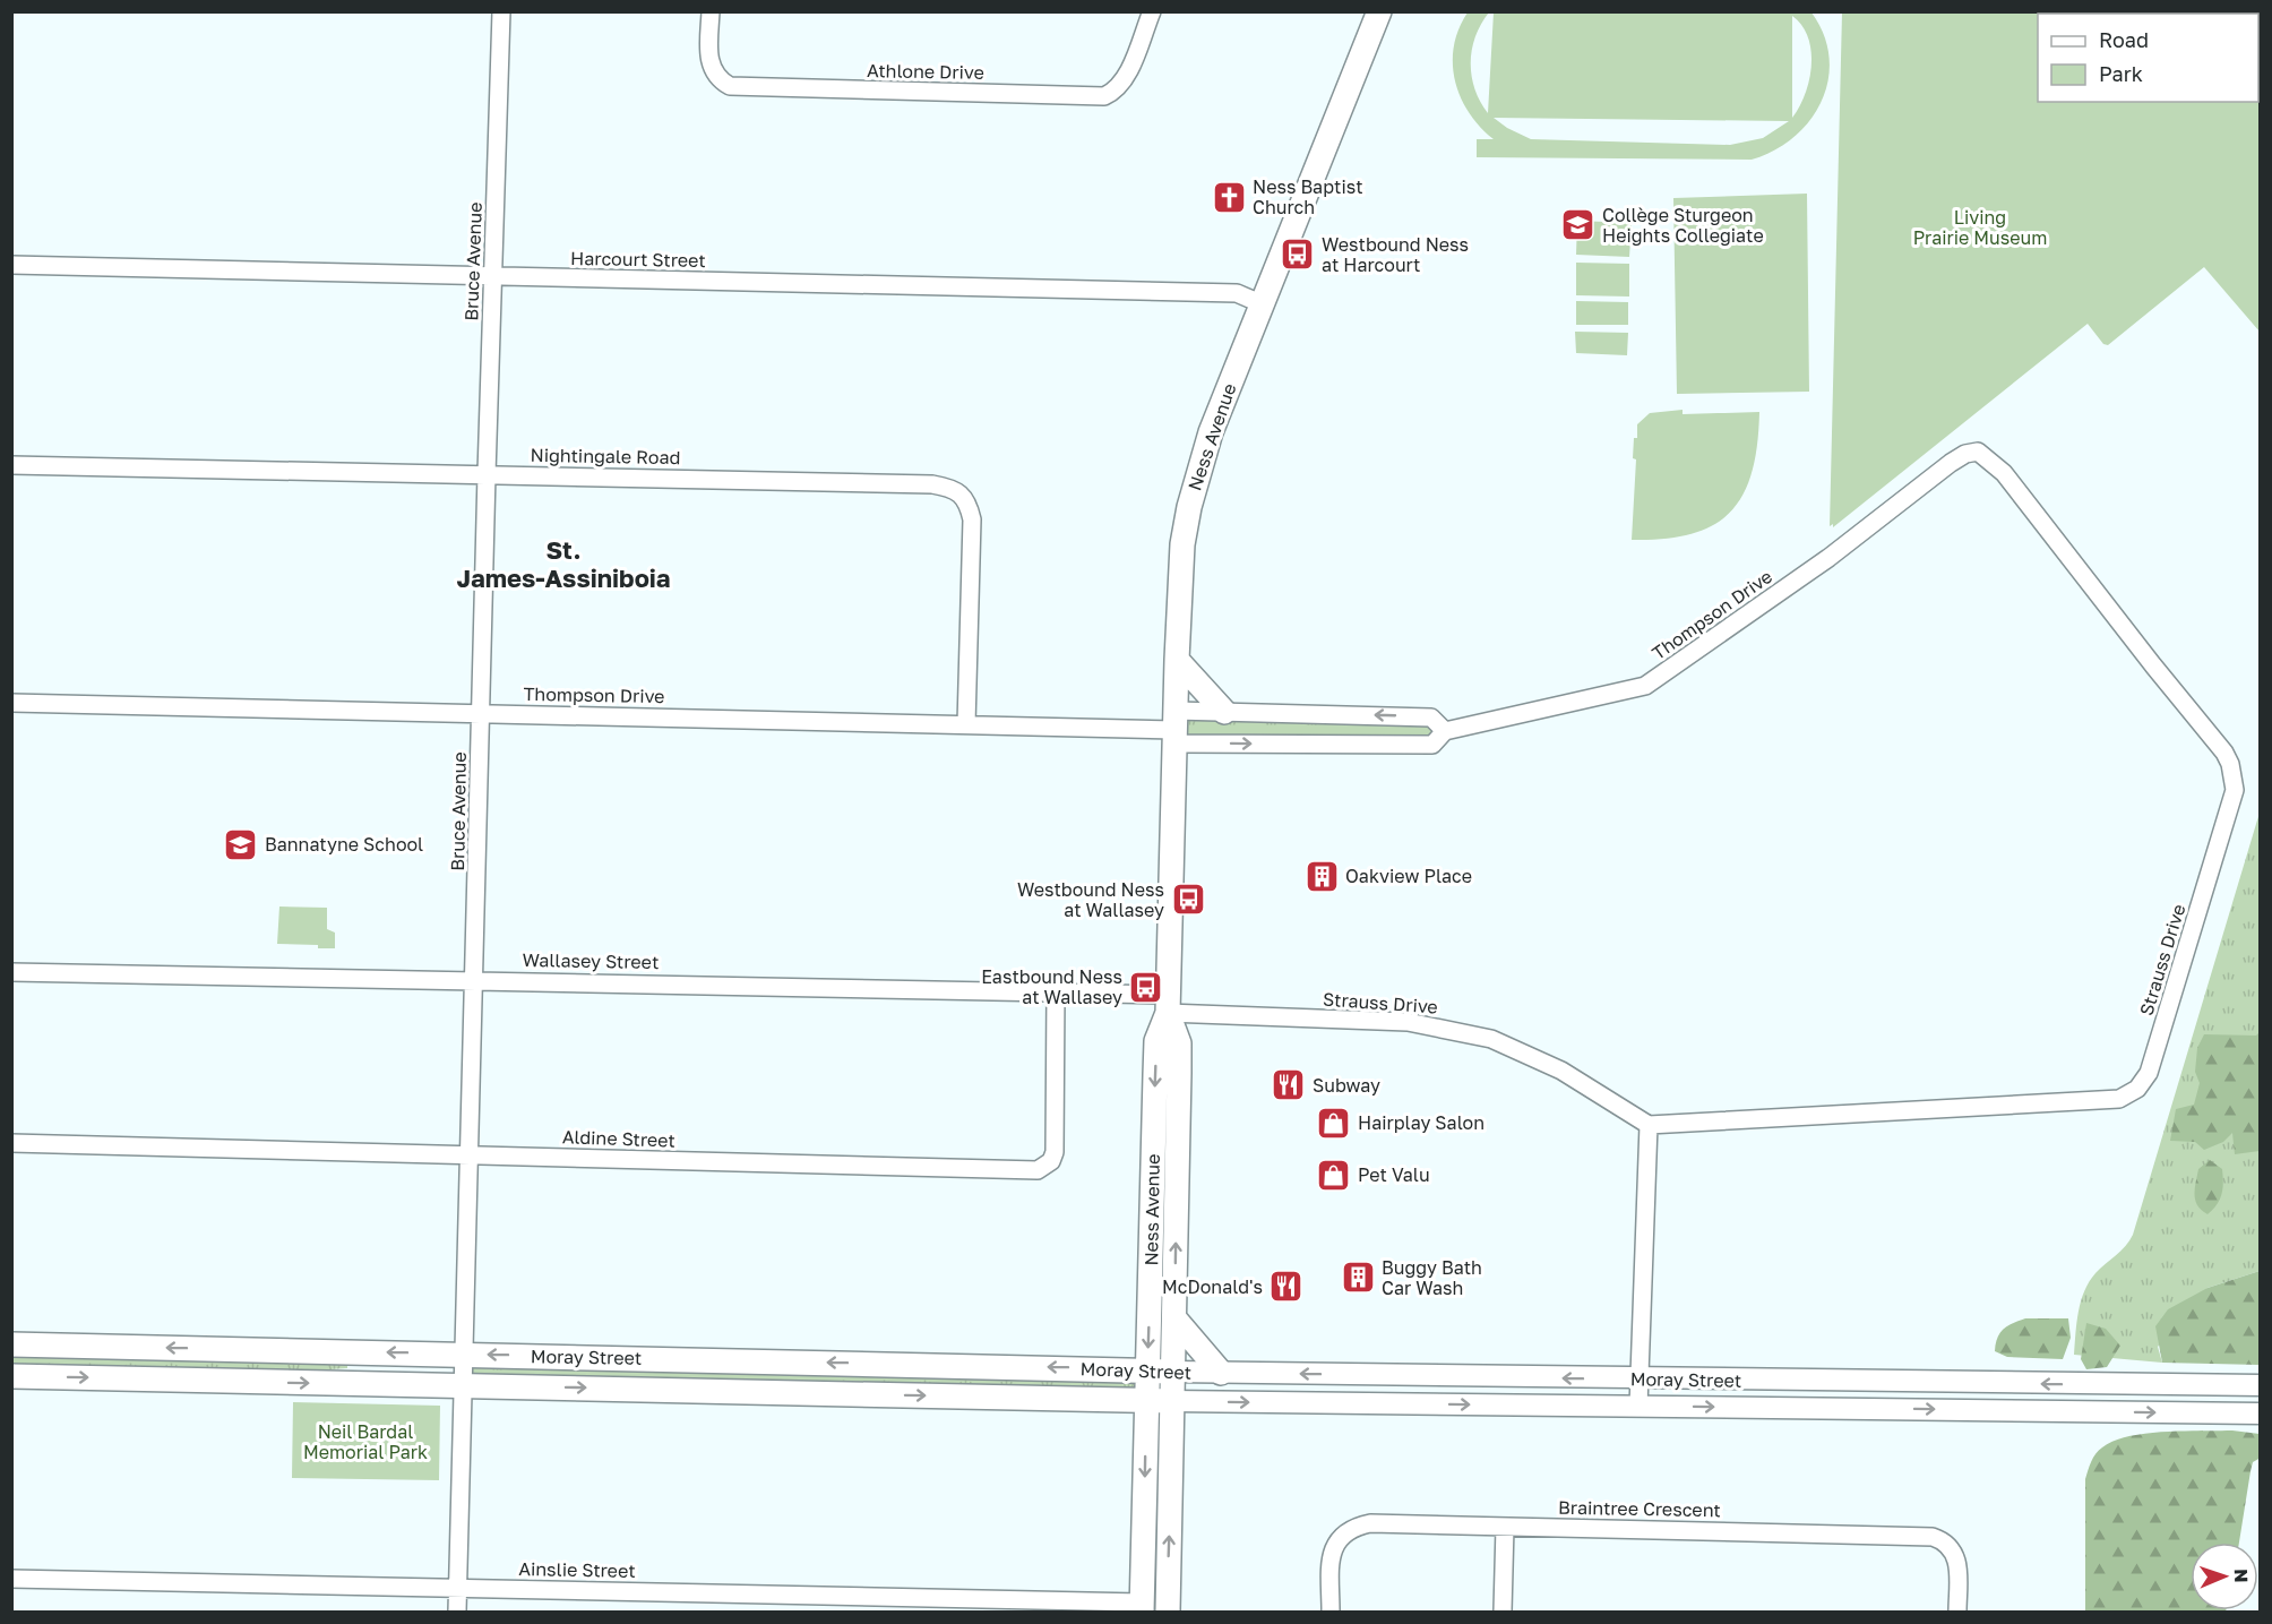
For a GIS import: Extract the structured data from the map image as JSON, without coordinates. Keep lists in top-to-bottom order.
{
  "streets": {
    "main road": ["Ness Avenue", "Moray Street"],
    "street": [
      "Athlone Drive",
      "Harcourt Street",
      "Bruce Avenue",
      "Nightingale Road",
      "Thompson Drive",
      "Strauss Drive",
      "Wallasey Street",
      "Aldine Street",
      "Braintree Crescent",
      "Ainslie Street"
    ]
  },
  "crossings": [
    ["Harcourt Street", "Bruce Avenue"],
    ["Harcourt Street", "Ness Avenue"],
    ["Bruce Avenue", "Nightingale Road"],
    ["Bruce Avenue", "Thompson Drive"],
    ["Bruce Avenue", "Wallasey Street"],
    ["Bruce Avenue", "Aldine Street"],
    ["Bruce Avenue", "Moray Street"],
    ["Bruce Avenue", "Ainslie Street"],
    ["Ness Avenue", "Thompson Drive"],
    ["Ness Avenue", "Strauss Drive"],
    ["Ness Avenue", "Wallasey Street"],
    ["Ness Avenue", "Moray Street"],
    ["Ness Avenue", "Ainslie Street"],
    ["Nightingale Road", "Thompson Drive"],
    ["Thompson Drive", "Strauss Drive"],
    ["Strauss Drive", "Wallasey Street"],
    ["Wallasey Street", "Aldine Street"]
  ],
  "districts": ["St. James-Assiniboia"],
  "parks": ["Living Prairie Museum", "Neil Bardal Memorial Park"],
  "places": {
    "church": ["Ness Baptist Church"],
    "school or university": ["Collège Sturgeon Heights Collegiate", "Bannatyne School"],
    "bus stop": ["Westbound Ness at Harcourt", "Westbound Ness at Wallasey", "Eastbound Ness at Wallasey"],
    "building": ["Oakview Place", "Buggy Bath Car Wash"],
    "restaurant": ["Subway", "McDonald's"],
    "shop": ["Hairplay Salon", "Pet Valu"]
  },
  "legend": ["Road", "Park"],
  "north": "right"
}
